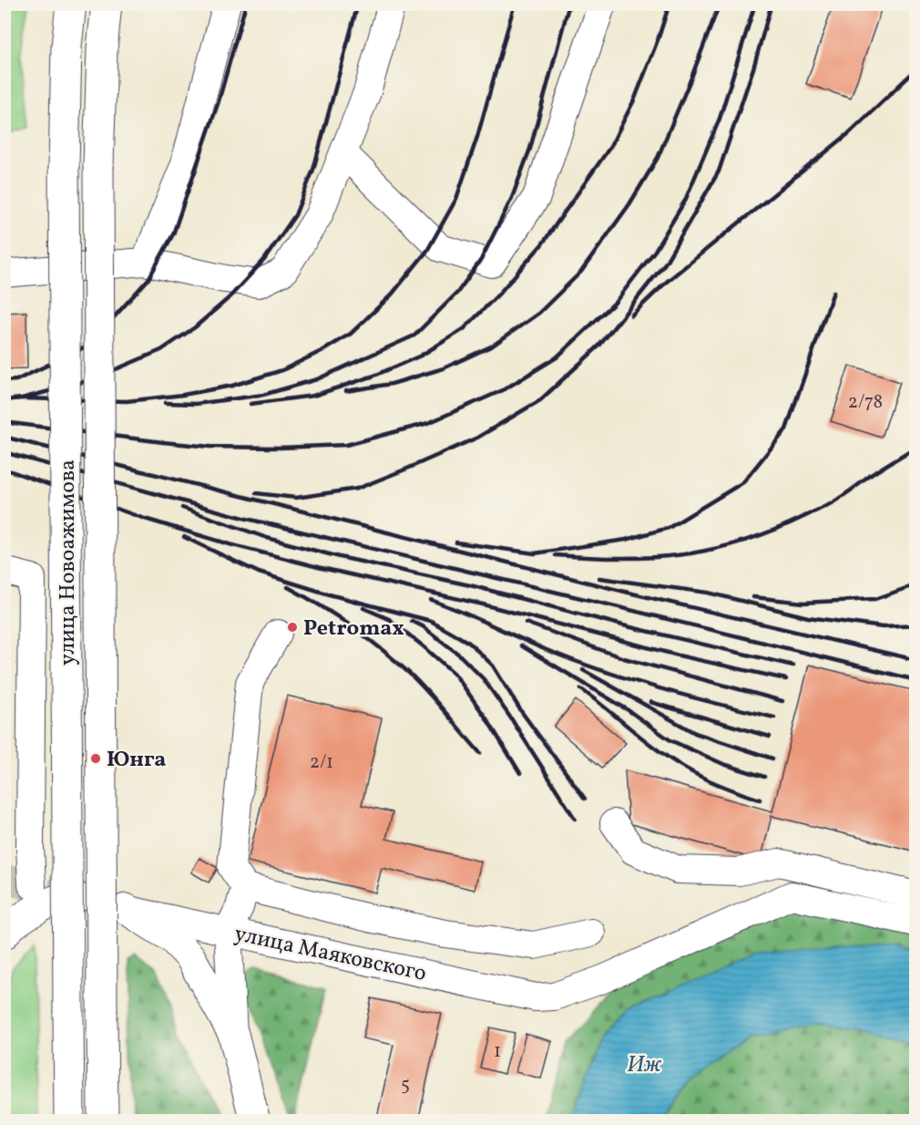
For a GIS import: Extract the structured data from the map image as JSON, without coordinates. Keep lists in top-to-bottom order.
{
  "streets": {
    "main road": ["улица Новоажимова"],
    "street": ["улица Маяковского"]
  },
  "water": ["Иж"],
  "places": ["Petromax", "Юнга"],
  "house_numbers": [
    "2/78",
    "2/1",
    "1",
    "5"
  ]
}
